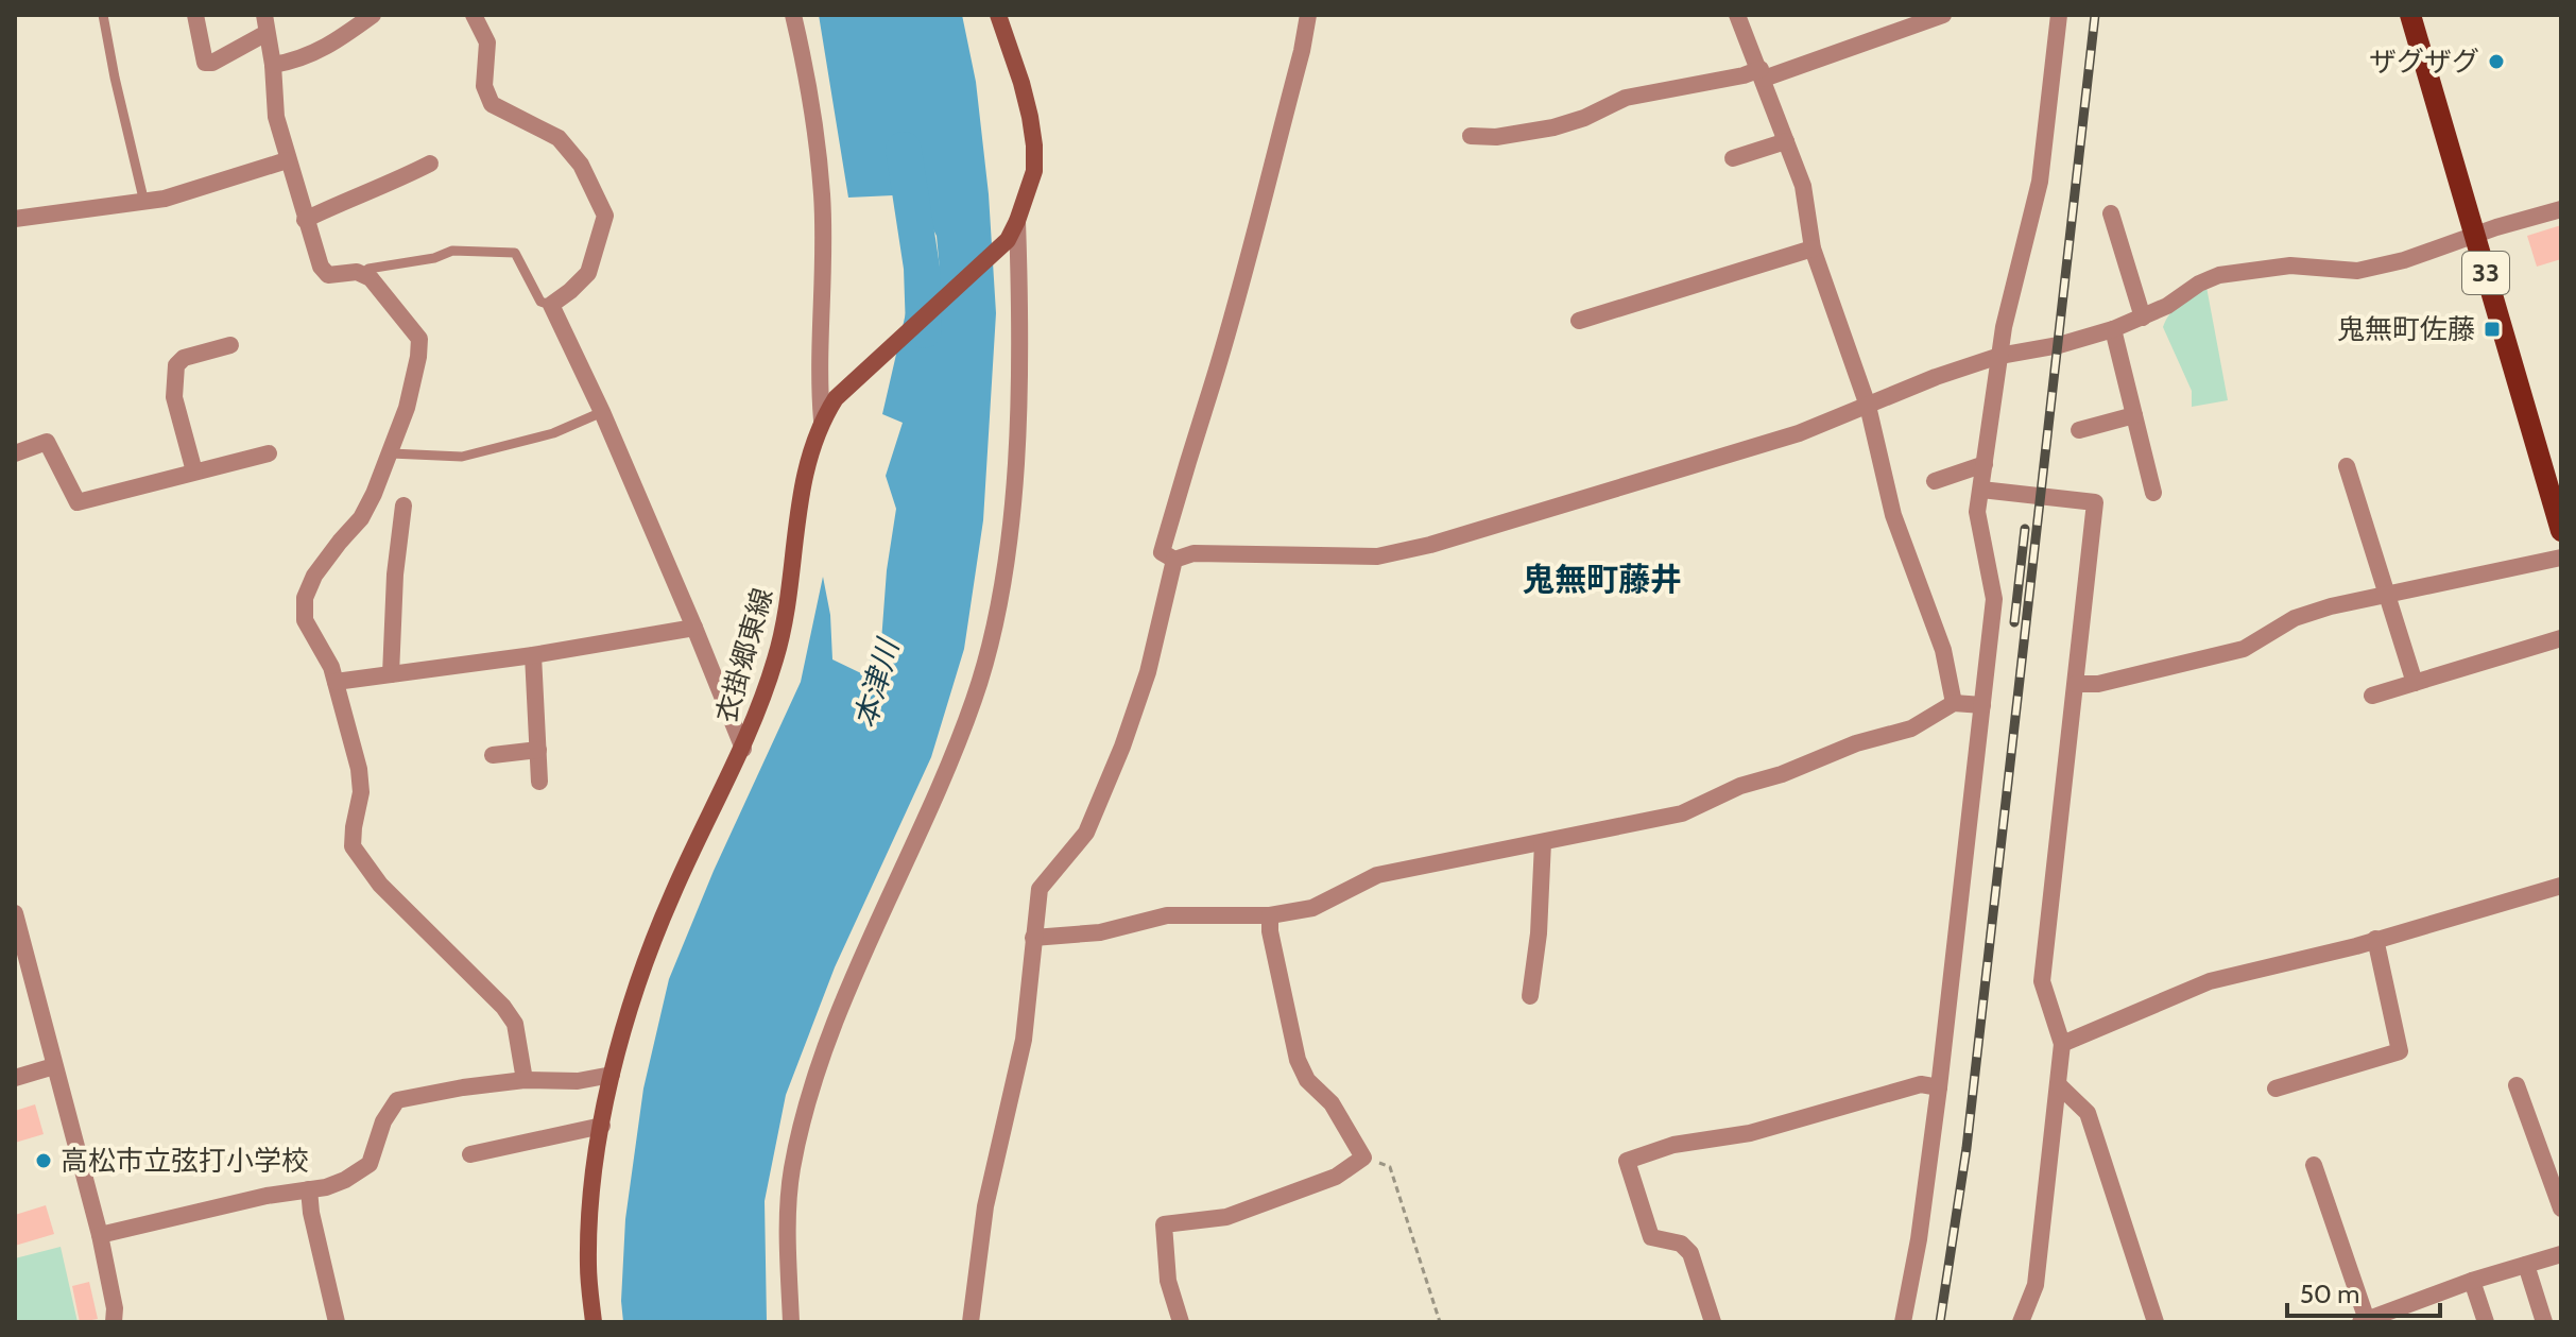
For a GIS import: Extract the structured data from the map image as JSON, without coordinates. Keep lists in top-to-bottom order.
{
  "streets": {
    "main road": ["33", "衣掛郷東線"]
  },
  "districts": ["鬼無町藤井"],
  "water": ["本津川"],
  "places": {
    "other": ["ザグザグ", "高松市立弦打小学校"],
    "transit": ["鬼無町佐藤"]
  },
  "scale_bar": "50 m"
}
